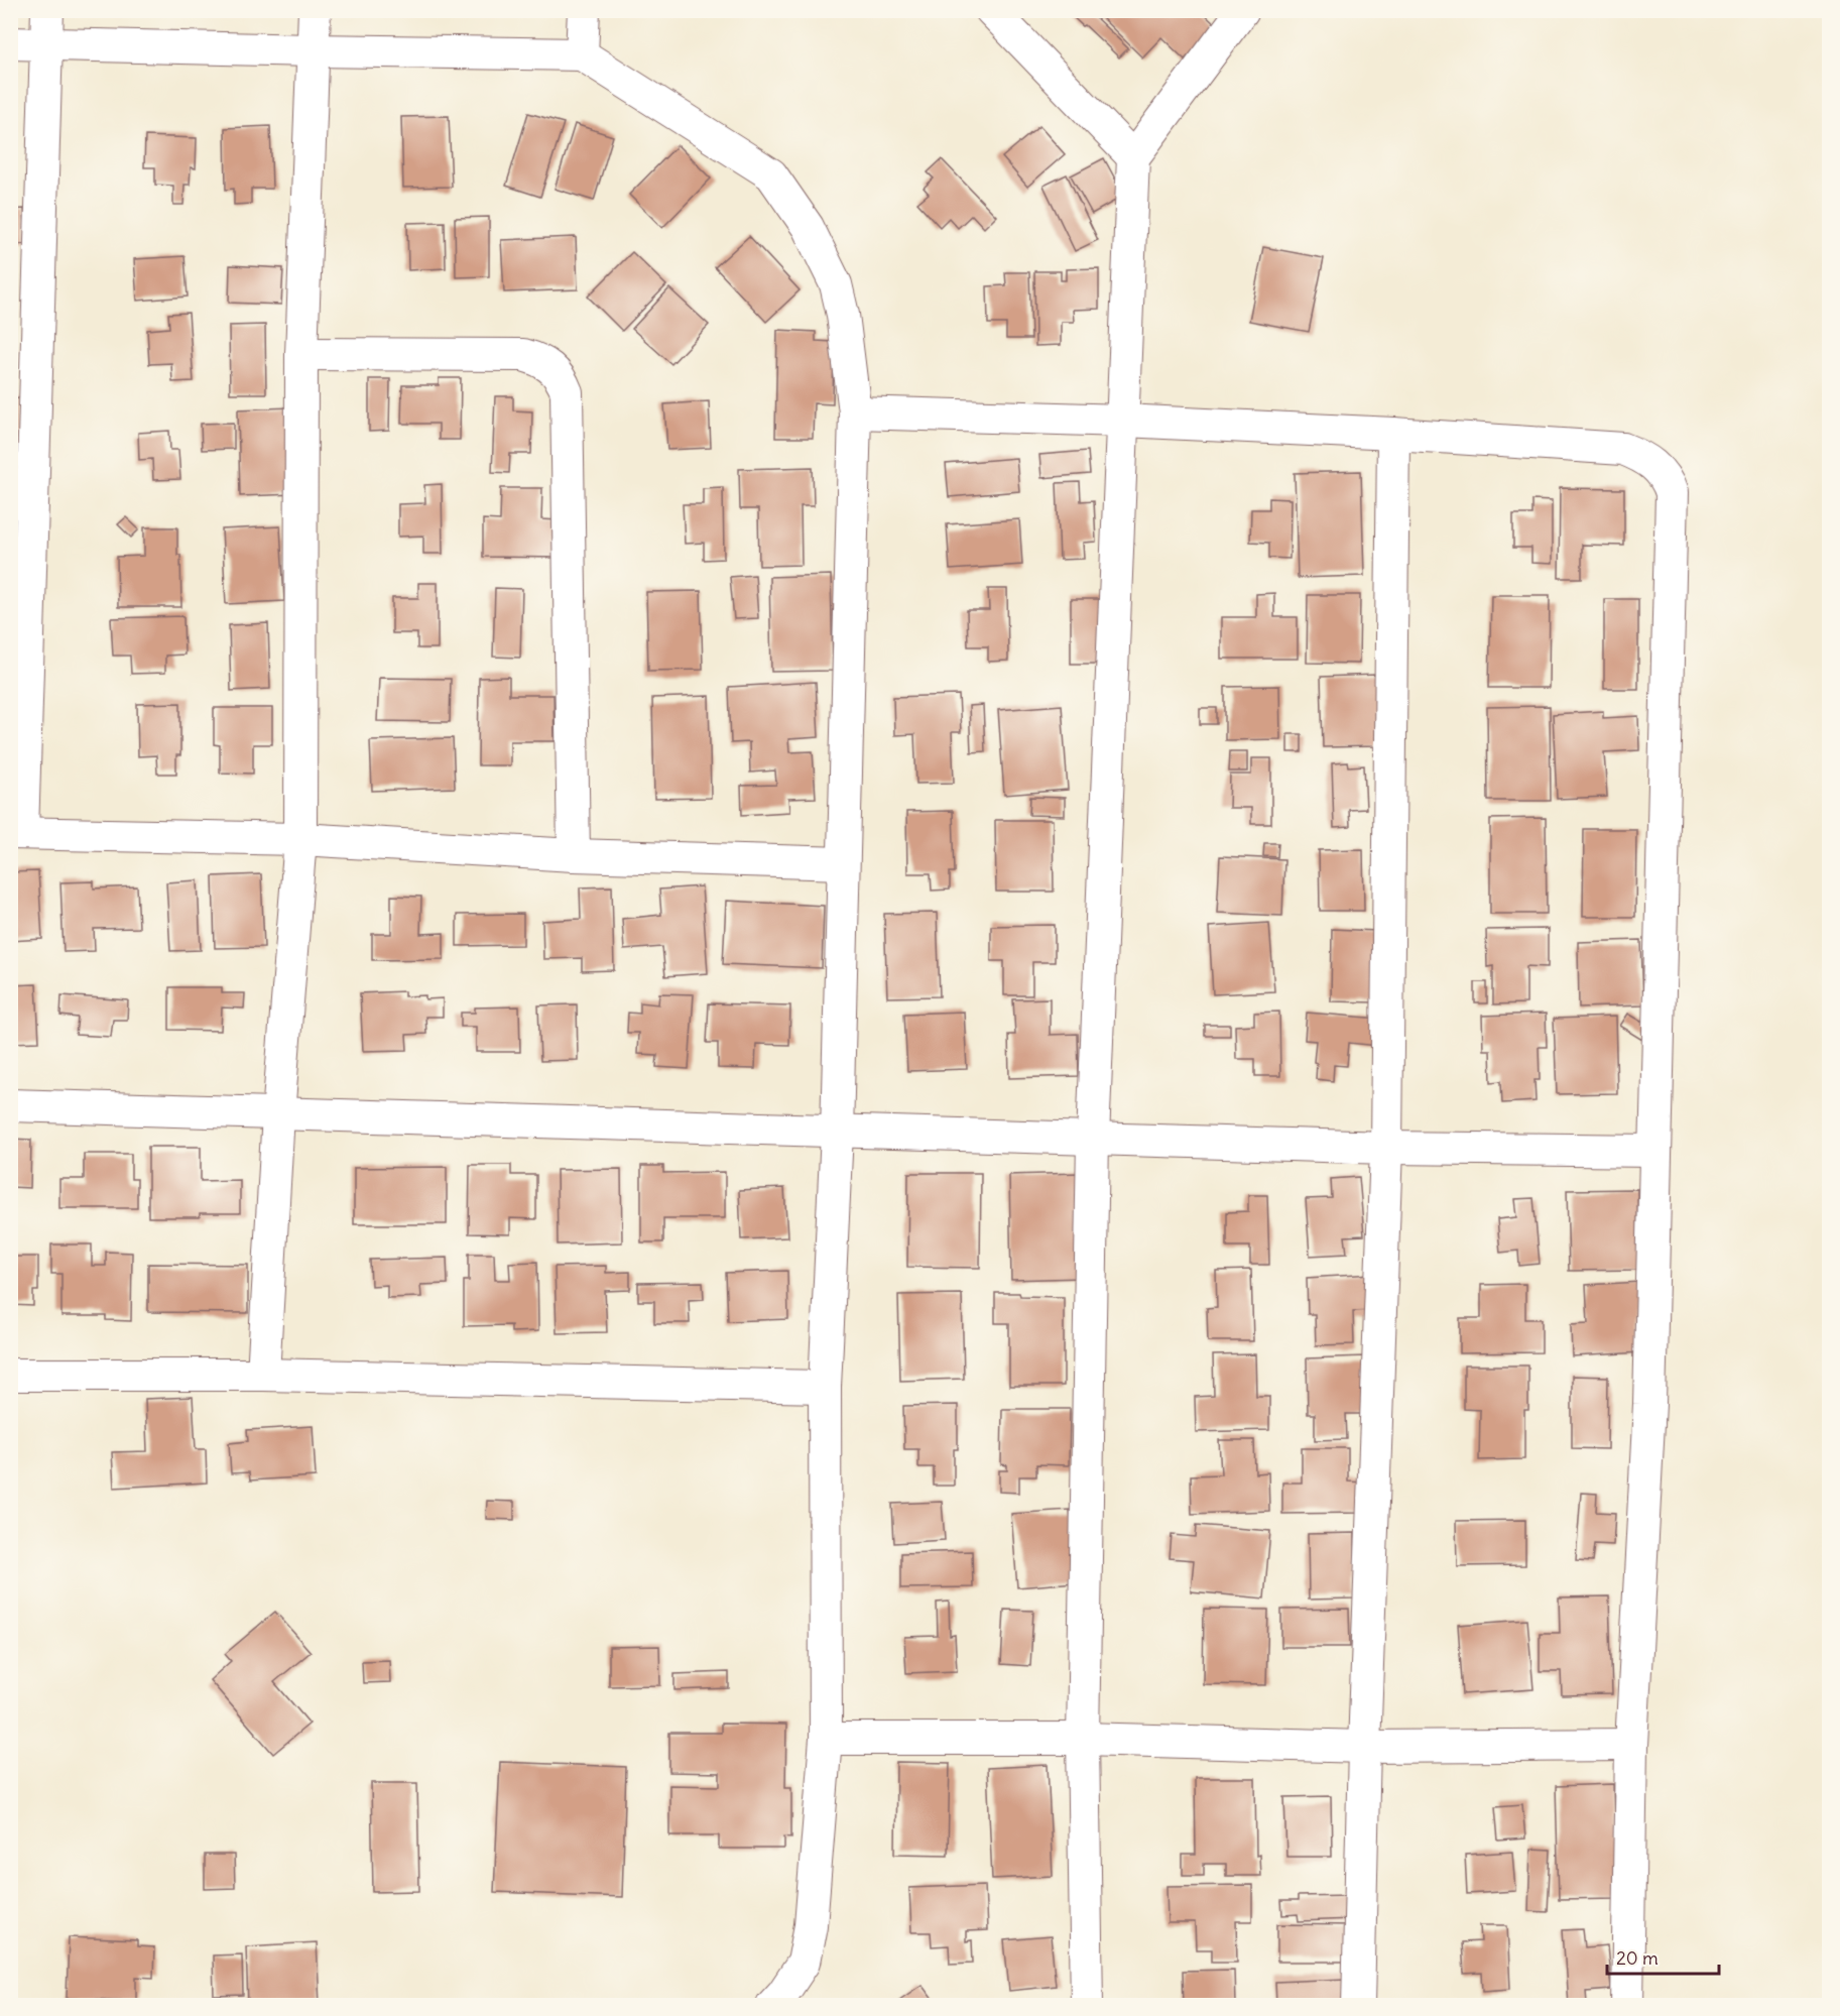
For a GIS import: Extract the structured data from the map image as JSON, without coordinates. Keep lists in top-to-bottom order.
{
  "scale_bar": "20 m"
}
